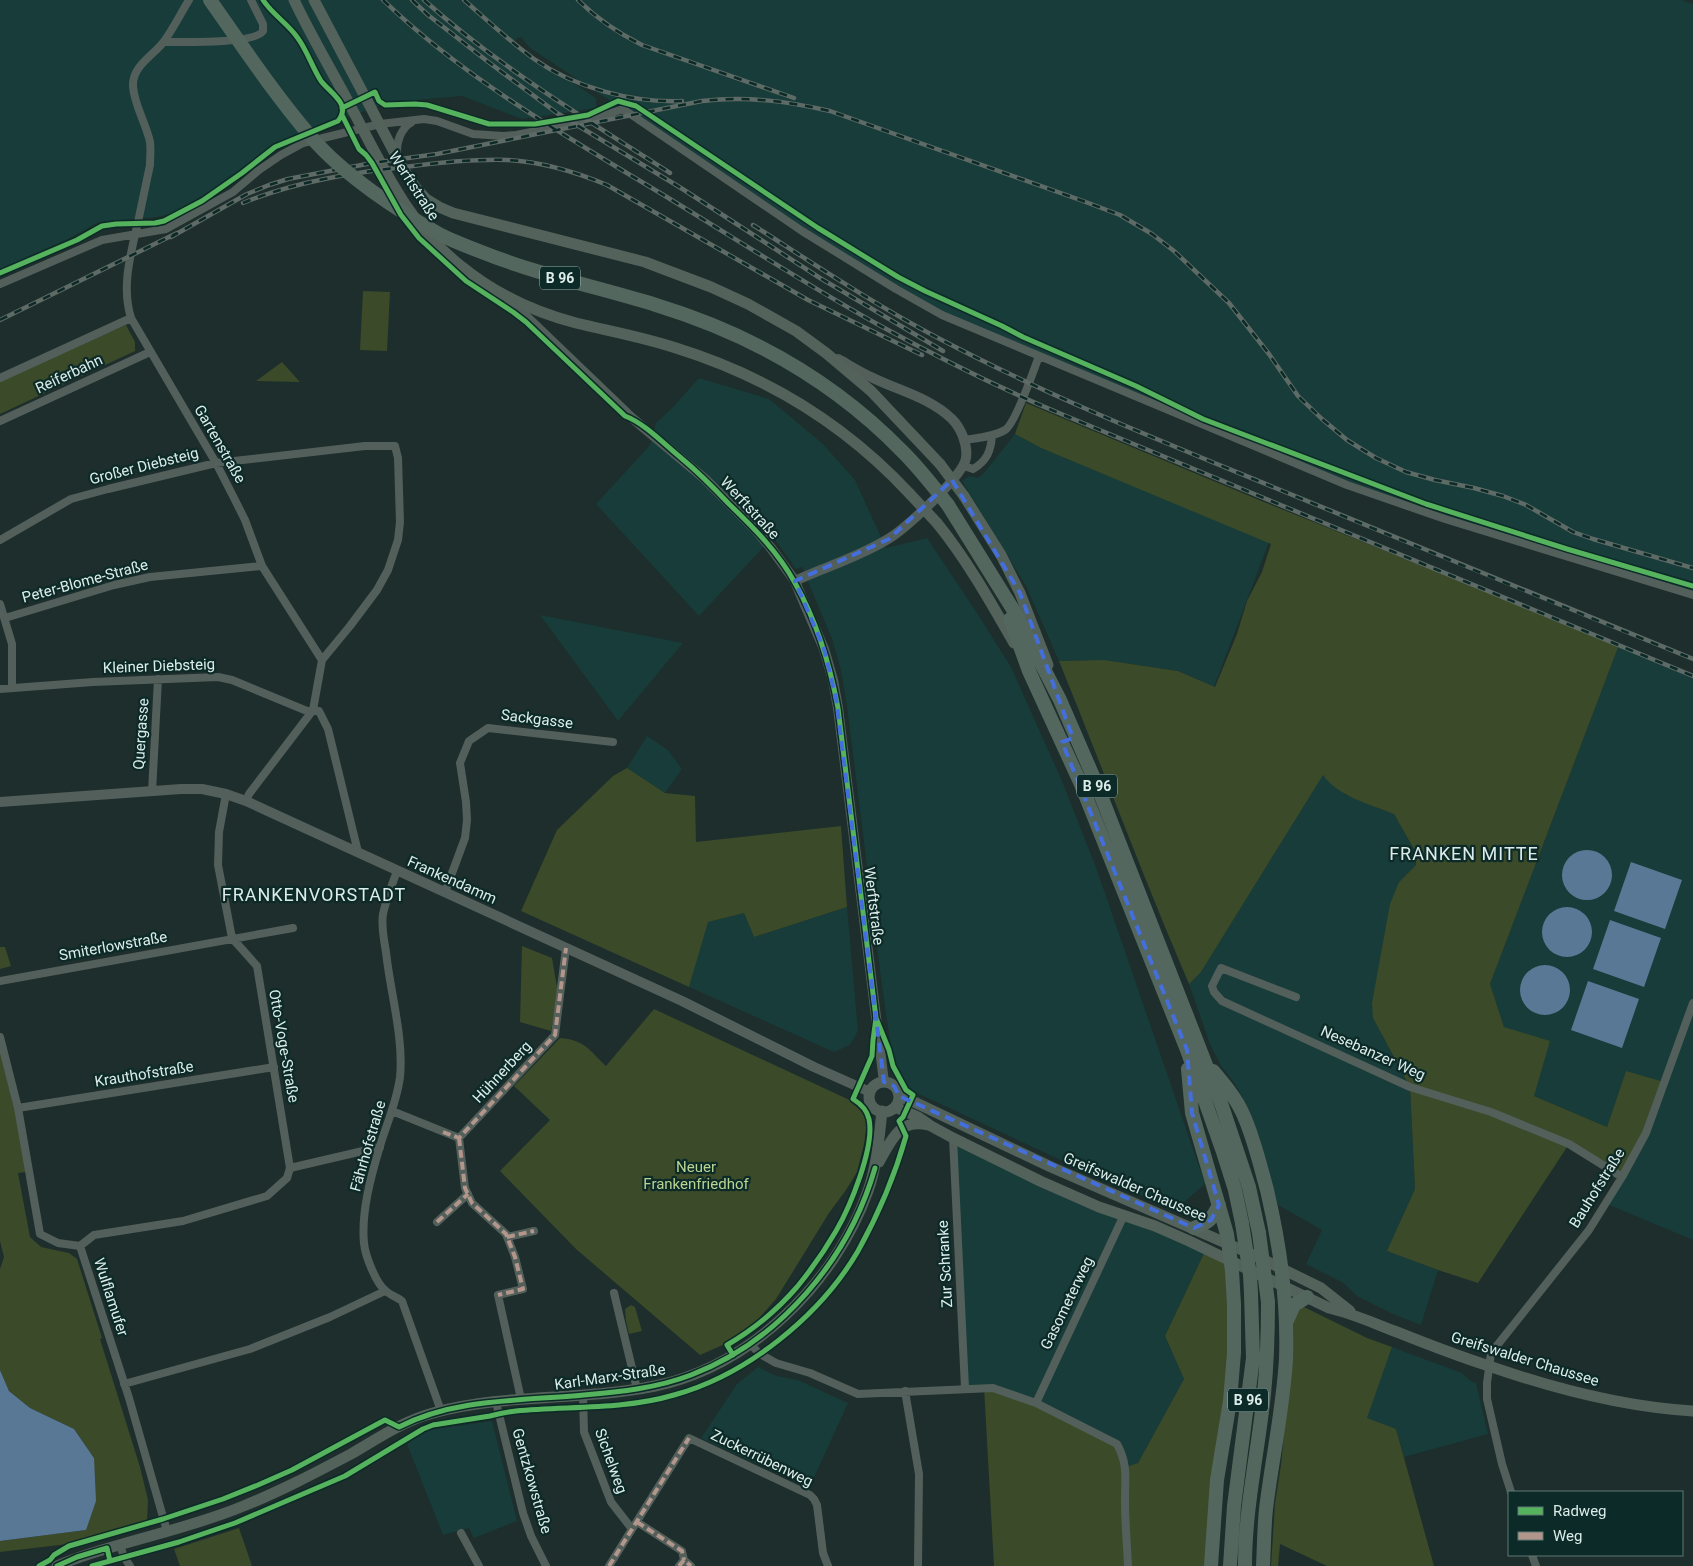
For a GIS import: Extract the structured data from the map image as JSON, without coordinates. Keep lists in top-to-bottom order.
{
  "streets": {
    "highway": ["B 96"],
    "main road": ["Werftstraße", "Greifswalder Chaussee", "Karl-Marx-Straße"],
    "street": [
      "Reiferbahn",
      "Gartenstraße",
      "Großer Diebsteig",
      "Peter-Blome-Straße",
      "Kleiner Diebsteig",
      "Sackgasse",
      "Quergasse",
      "Frankendamm",
      "Smiterlowstraße",
      "Otto-Voge-Straße",
      "Nesebanzer Weg",
      "Hühnerberg",
      "Krauthofstraße",
      "Fährhofstraße",
      "Bauhofstraße",
      "Zur Schranke",
      "Wulflamufer",
      "Gasometerweg",
      "Zuckerrübenweg",
      "Sichelweg",
      "Gentzkowstraße"
    ]
  },
  "crossings": [
    ["Werftstraße", "B 96"],
    ["Werftstraße", "Frankendamm"],
    ["Werftstraße", "Greifswalder Chaussee"],
    ["Werftstraße", "Karl-Marx-Straße"],
    ["Reiferbahn", "Gartenstraße"],
    ["Gartenstraße", "Großer Diebsteig"],
    ["Gartenstraße", "Peter-Blome-Straße"],
    ["Kleiner Diebsteig", "Quergasse"],
    ["Sackgasse", "Frankendamm"],
    ["Quergasse", "Frankendamm"],
    ["Frankendamm", "Hühnerberg"],
    ["Frankendamm", "Fährhofstraße"],
    ["Frankendamm", "Greifswalder Chaussee"],
    ["Frankendamm", "Karl-Marx-Straße"],
    ["Smiterlowstraße", "Otto-Voge-Straße"],
    ["Otto-Voge-Straße", "Krauthofstraße"],
    ["Nesebanzer Weg", "Bauhofstraße"],
    ["Krauthofstraße", "Wulflamufer"],
    ["Fährhofstraße", "Karl-Marx-Straße"],
    ["Greifswalder Chaussee", "Bauhofstraße"],
    ["Greifswalder Chaussee", "Zur Schranke"],
    ["Greifswalder Chaussee", "Gasometerweg"],
    ["Greifswalder Chaussee", "Karl-Marx-Straße"],
    ["Wulflamufer", "Karl-Marx-Straße"],
    ["Karl-Marx-Straße", "Sichelweg"],
    ["Karl-Marx-Straße", "Gentzkowstraße"],
    ["Zuckerrübenweg", "Sichelweg"]
  ],
  "districts": ["FRANKEN MITTE", "FRANKENVORSTADT"],
  "parks": ["Neuer Frankenfriedhof"],
  "legend": ["Radweg", "Weg"]
}
